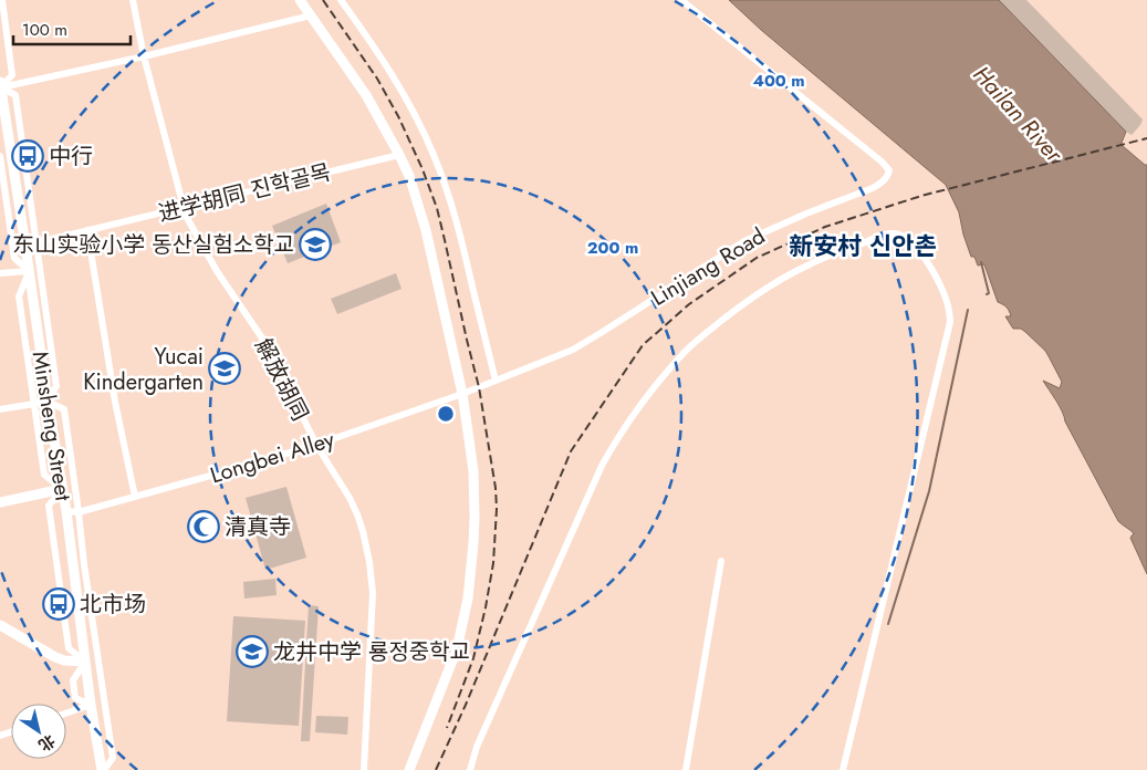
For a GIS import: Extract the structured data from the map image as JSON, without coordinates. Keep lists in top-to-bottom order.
{
  "streets": {
    "street": [
      "进学胡同 진학골목",
      "Linjiang Road",
      "解放胡同",
      "Minsheng Street",
      "Longbei Alley"
    ]
  },
  "crossings": [
    ["进学胡同 진학골목", "解放胡同"],
    ["进学胡同 진학골목", "Minsheng Street"],
    ["Linjiang Road", "Longbei Alley"],
    ["解放胡同", "Longbei Alley"]
  ],
  "districts": ["新安村 신안촌"],
  "water": ["Hailan River"],
  "places": {
    "bus stop": ["中行", "北市场"],
    "school or university": ["东山实验小学 동산실험소학교", "Yucai Kindergarten", "龙井中学 룡정중학교"],
    "mosque": ["清真寺"]
  },
  "scale_bar": "100 m",
  "north": "bottom right",
  "rings": ["400 m", "200 m"]
}
